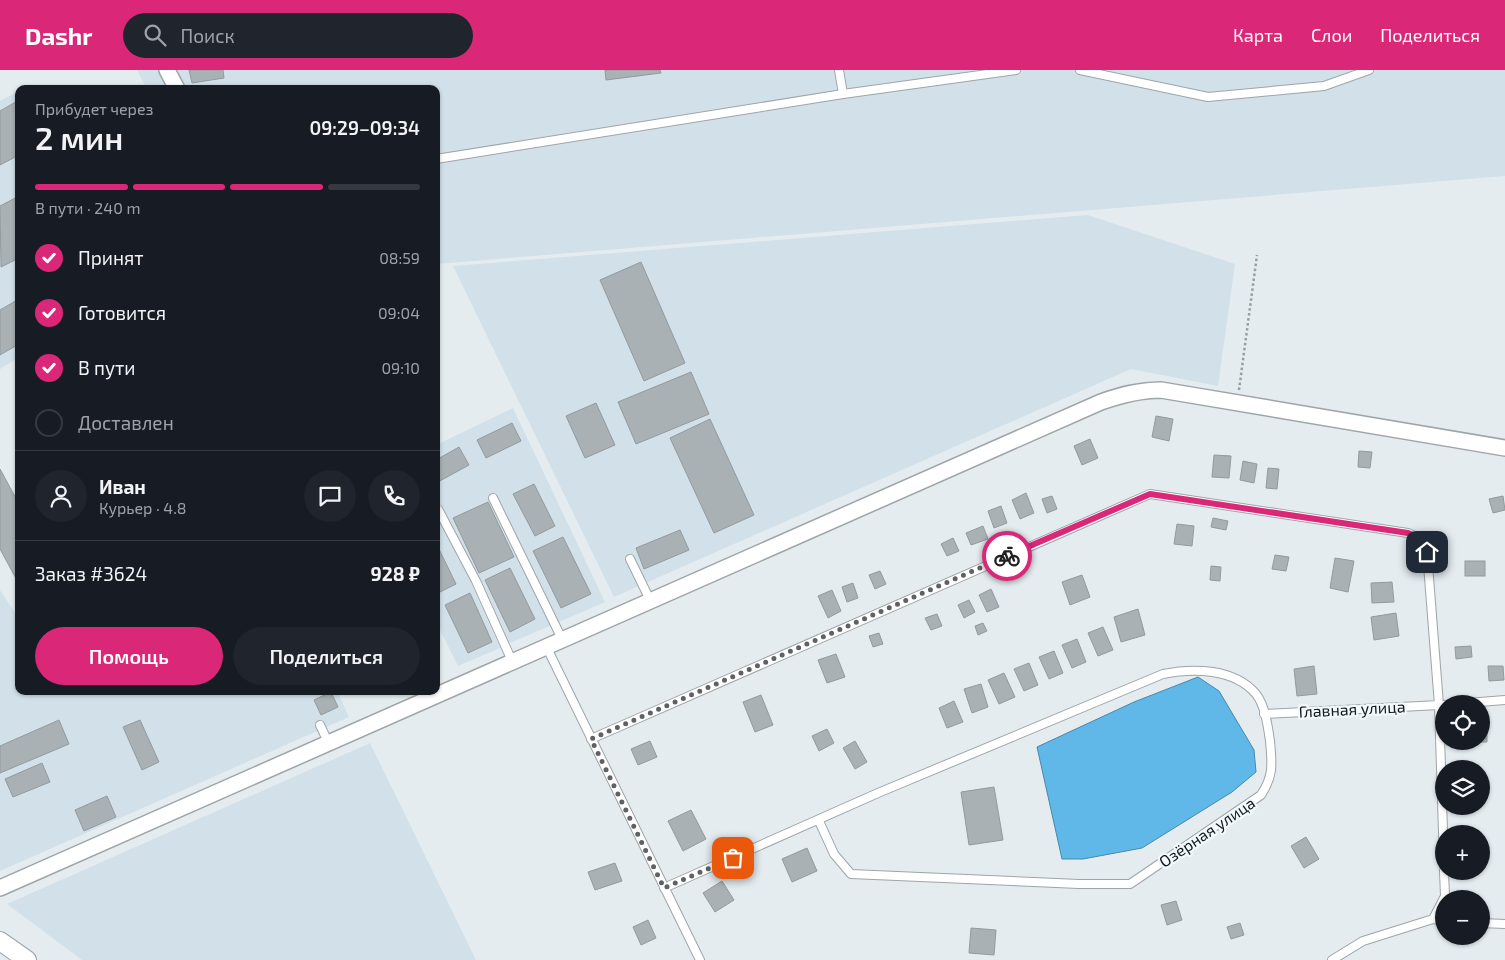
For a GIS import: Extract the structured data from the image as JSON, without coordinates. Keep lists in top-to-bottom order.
{
  "streets": {
    "lane": ["Главная улица", "Озёрная улица"]
  },
  "crossings": [
    ["Главная улица", "Озёрная улица"]
  ],
  "page": {
    "header": "Dashr",
    "search": "Поиск",
    "nav": ["Карта", "Слои", "Поделиться"],
    "heading": ["2 мин", "Прибудет через", "09:29–09:34"],
    "panel": [
      "Иван",
      "Курьер · 4.8",
      "Заказ #3624",
      "928 ₽"
    ],
    "bar": "В пути · 240 m",
    "list": [
      ["Принят", "08:59"],
      ["Готовится", "09:04"],
      ["В пути", "09:10"],
      "Доставлен"
    ],
    "buttons": ["Помощь", "Поделиться"],
    "map_buttons": ["+", "−"]
  }
}
